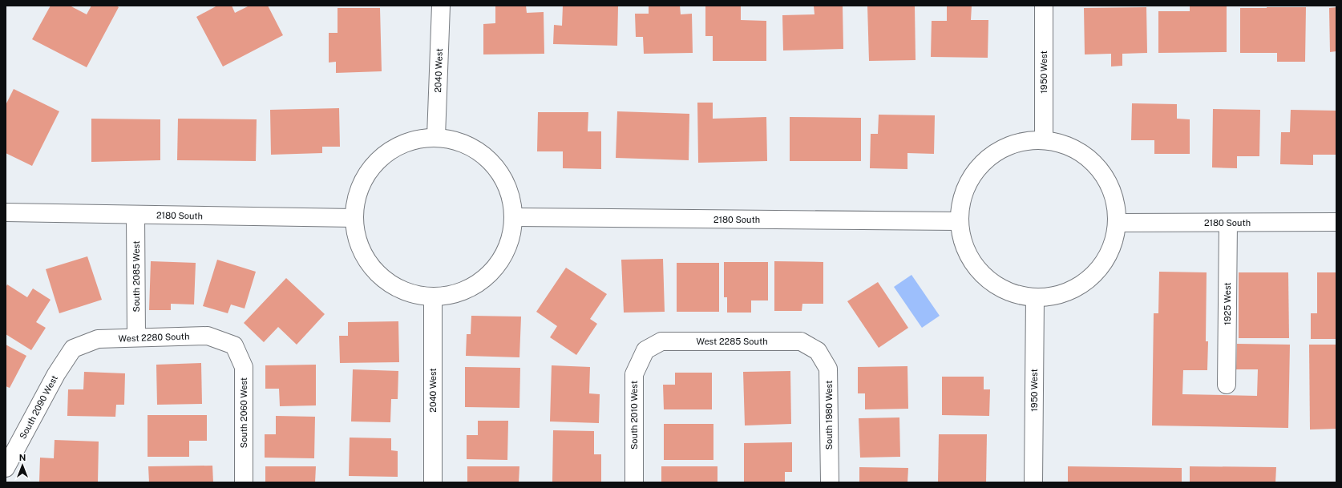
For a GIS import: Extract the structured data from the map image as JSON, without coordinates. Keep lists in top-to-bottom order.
{
  "streets": {
    "street": [
      "2040 West",
      "1950 West",
      "2180 South",
      "South 2085 West",
      "1925 West",
      "West 2280 South",
      "West 2285 South",
      "South 2090 West",
      "South 2060 West",
      "South 2010 West",
      "South 1980 West"
    ]
  },
  "crossings": [
    ["2180 South", "South 2085 West"],
    ["2180 South", "1925 West"],
    ["South 2085 West", "West 2280 South"],
    ["West 2280 South", "South 2090 West"],
    ["West 2280 South", "South 2060 West"],
    ["West 2285 South", "South 2010 West"],
    ["West 2285 South", "South 1980 West"]
  ],
  "north": "top"
}
